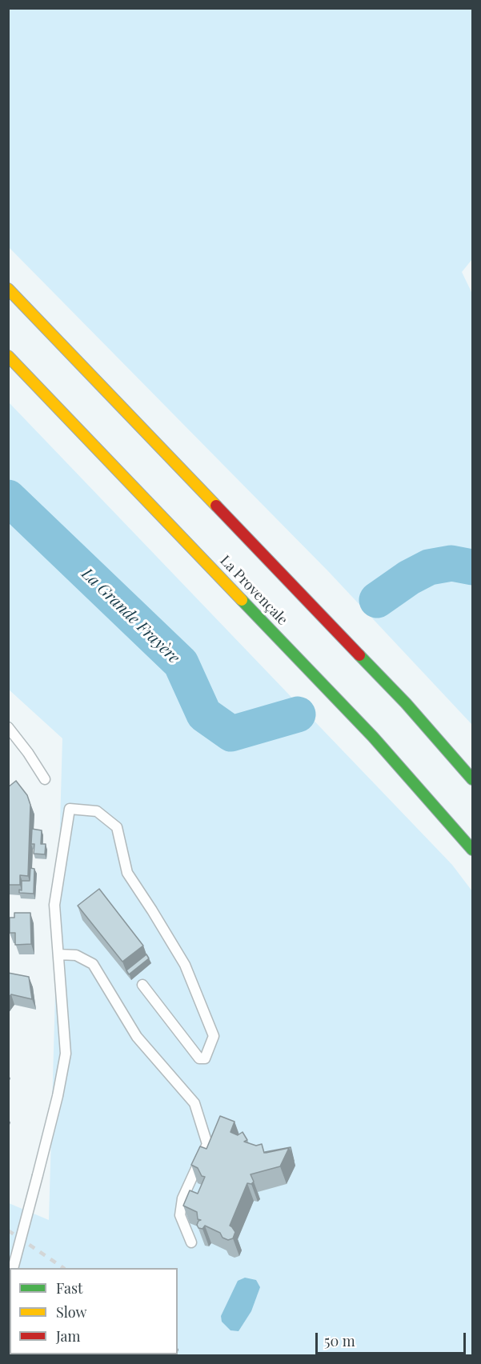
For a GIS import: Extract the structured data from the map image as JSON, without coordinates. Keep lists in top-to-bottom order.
{
  "streets": {
    "highway": ["La Provençale"]
  },
  "water": ["La Grande Frayère"],
  "legend": ["Fast", "Slow", "Jam"],
  "scale_bar": "50 m"
}
